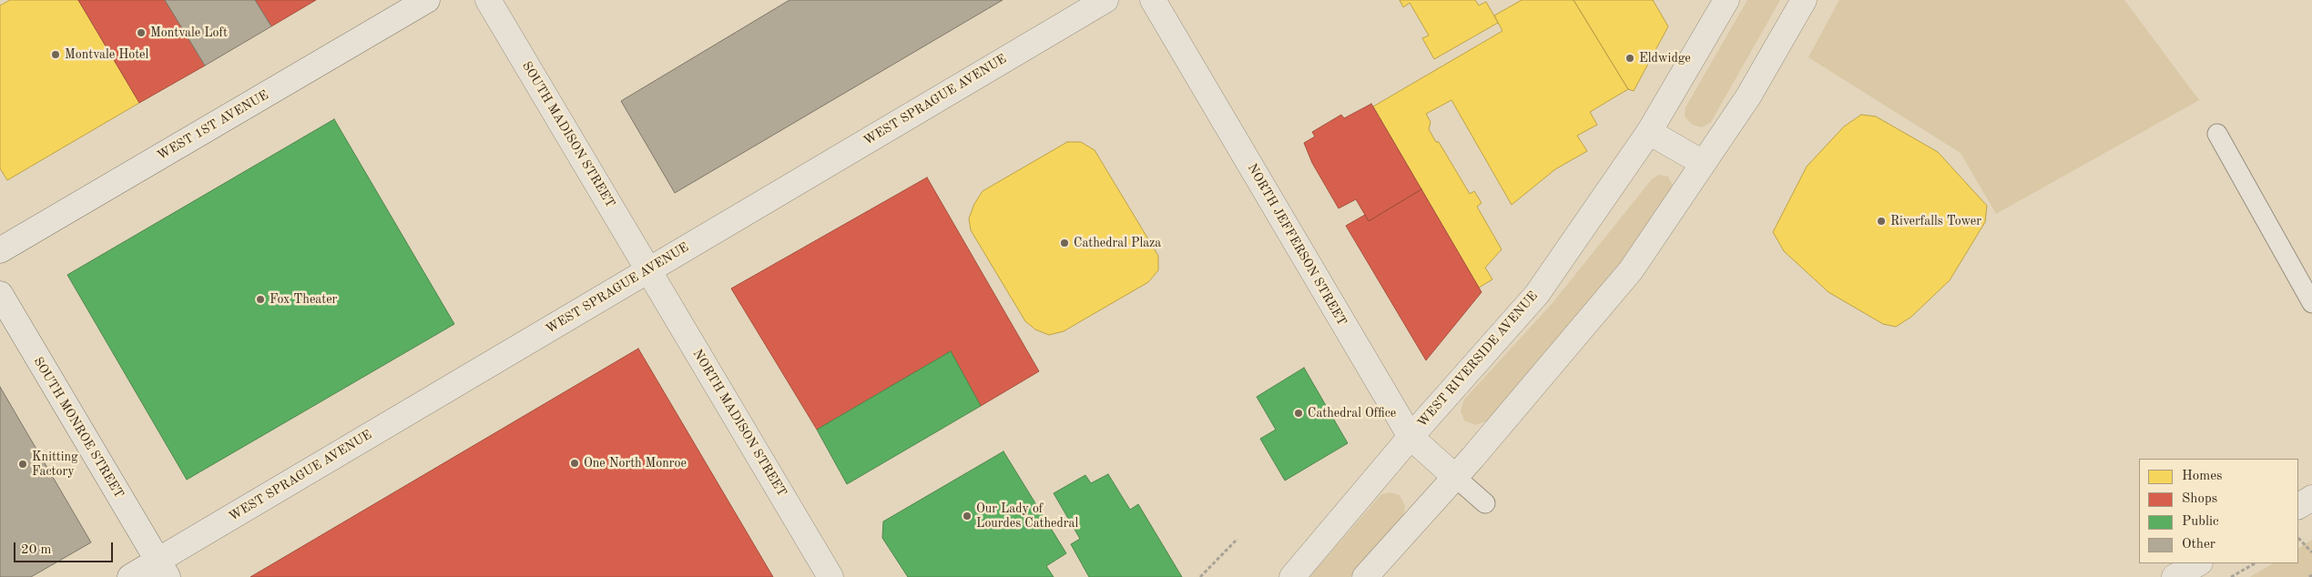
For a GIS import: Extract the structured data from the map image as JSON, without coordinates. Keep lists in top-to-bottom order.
{
  "streets": {
    "street": [
      "WEST SPRAGUE AVENUE",
      "WEST 1ST AVENUE",
      "SOUTH MADISON STREET",
      "NORTH JEFFERSON STREET",
      "WEST RIVERSIDE AVENUE",
      "NORTH MADISON STREET",
      "SOUTH MONROE STREET"
    ]
  },
  "crossings": [
    ["WEST SPRAGUE AVENUE", "SOUTH MADISON STREET"],
    ["WEST SPRAGUE AVENUE", "NORTH MADISON STREET"],
    ["WEST SPRAGUE AVENUE", "SOUTH MONROE STREET"],
    ["SOUTH MADISON STREET", "NORTH MADISON STREET"],
    ["NORTH JEFFERSON STREET", "WEST RIVERSIDE AVENUE"]
  ],
  "places": [
    "Montvale Loft",
    "Montvale Hotel",
    "Eldwidge",
    "Riverfalls Tower",
    "Cathedral Plaza",
    "Fox Theater",
    "Cathedral Office",
    "One North Monroe",
    "Knitting Factory",
    "Our Lady of Lourdes Cathedral"
  ],
  "legend": [
    "Homes",
    "Shops",
    "Public",
    "Other"
  ],
  "scale_bar": "20 m"
}
